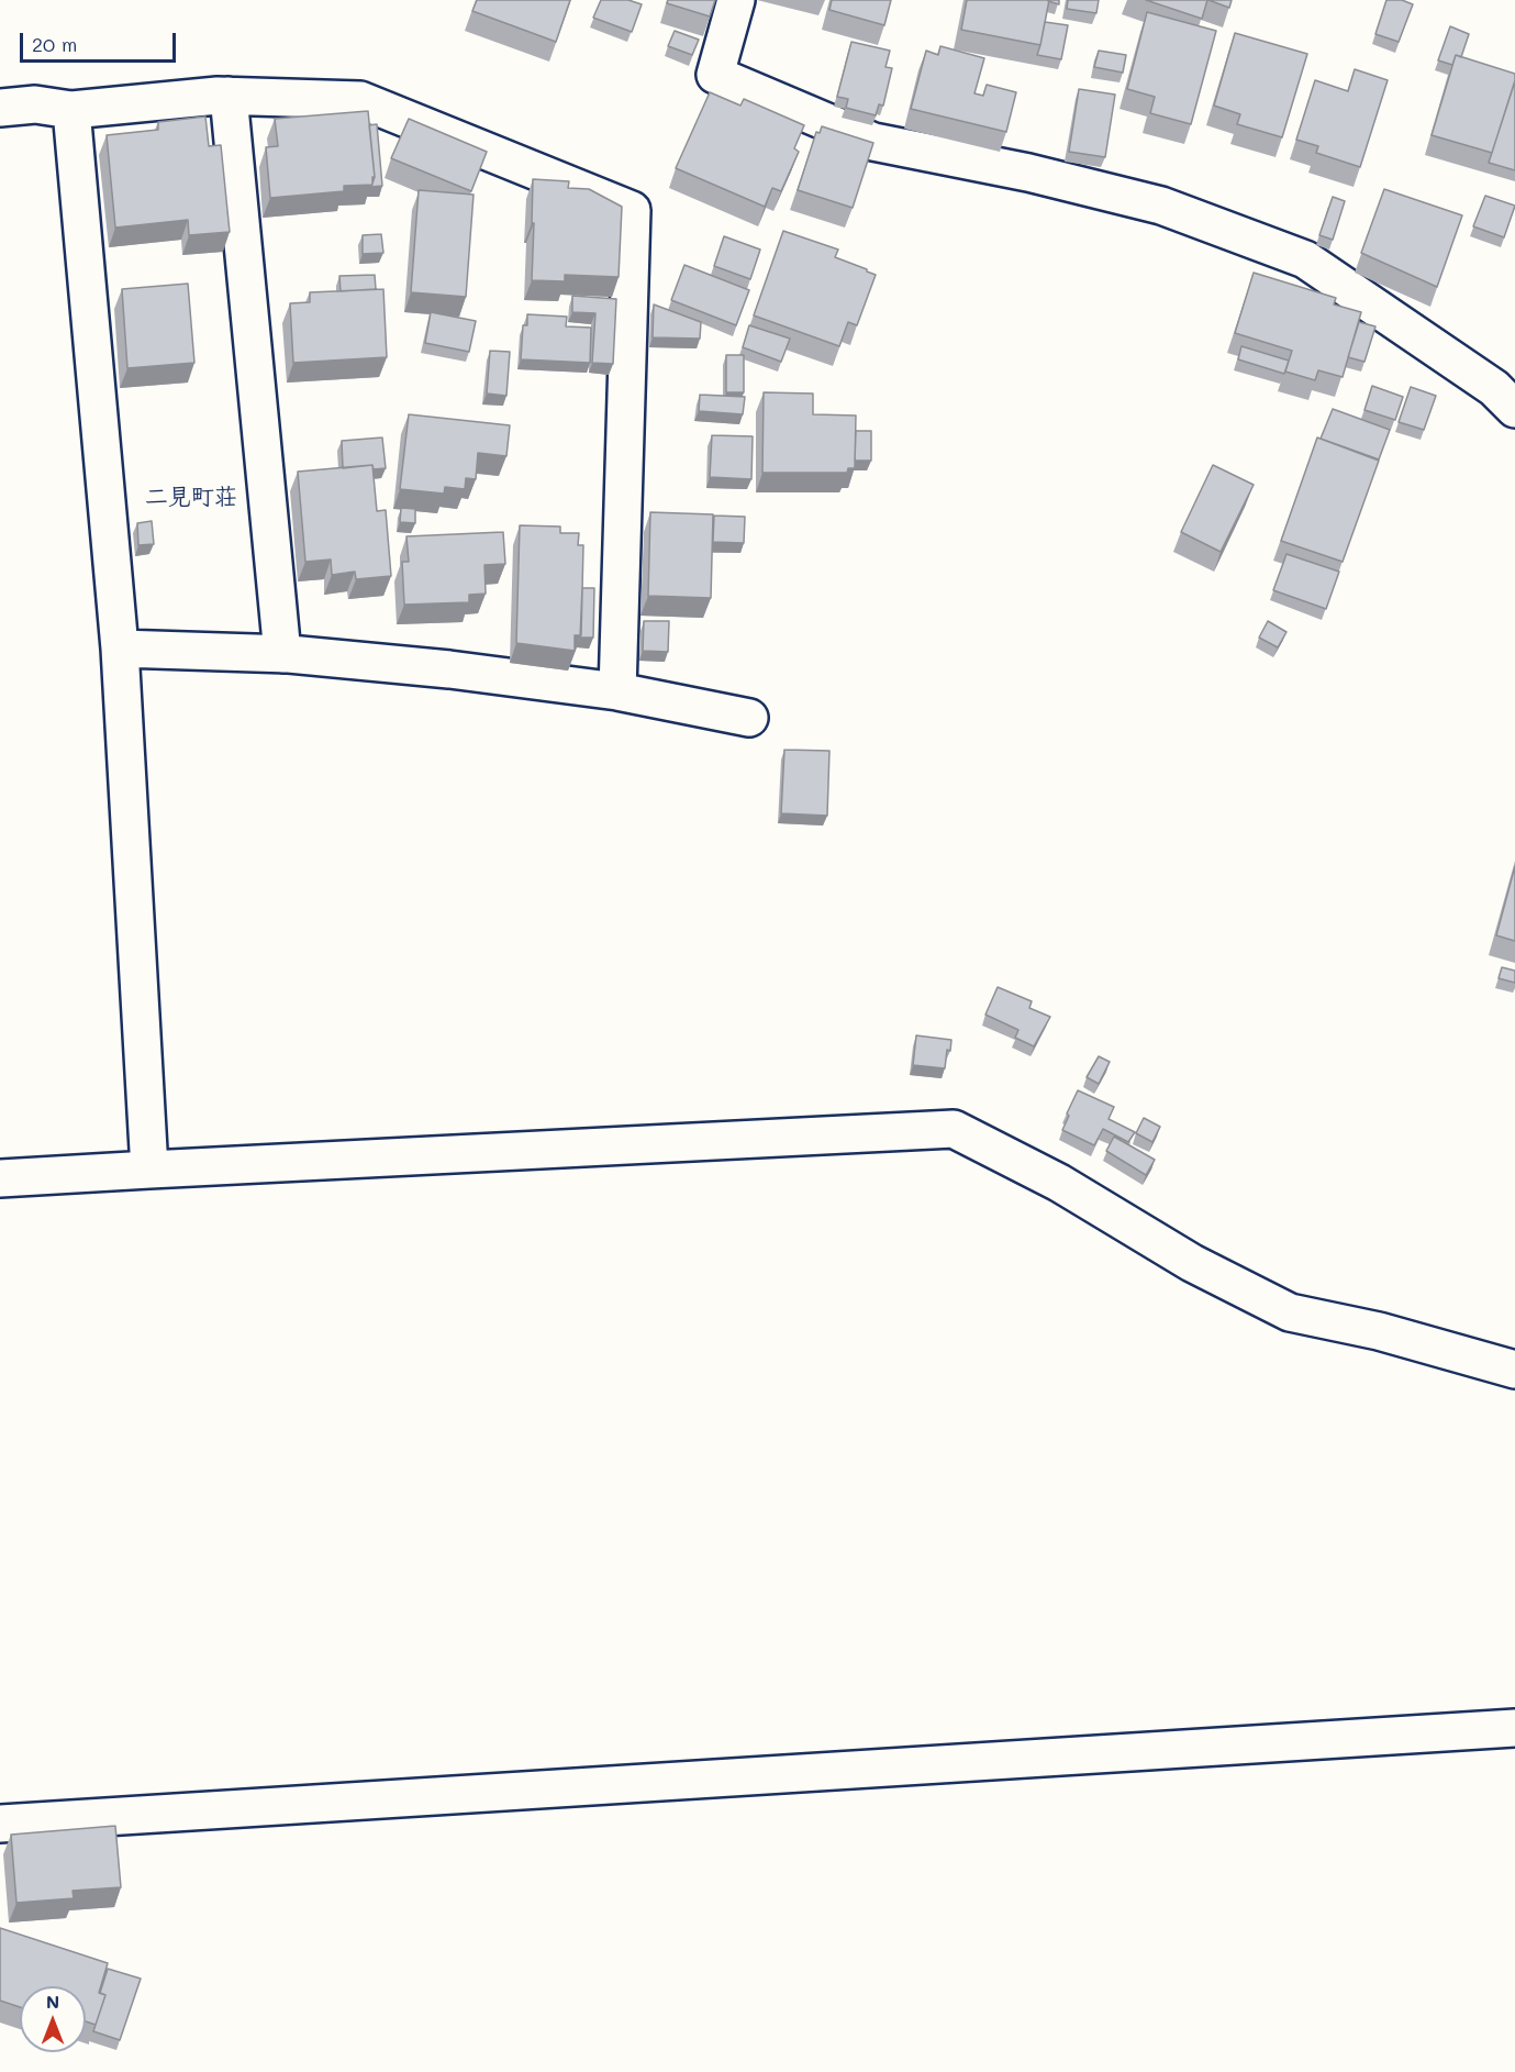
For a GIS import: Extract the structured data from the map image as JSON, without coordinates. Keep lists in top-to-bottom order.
{
  "districts": ["二見町荘"],
  "scale_bar": "20 m",
  "north": "top"
}
